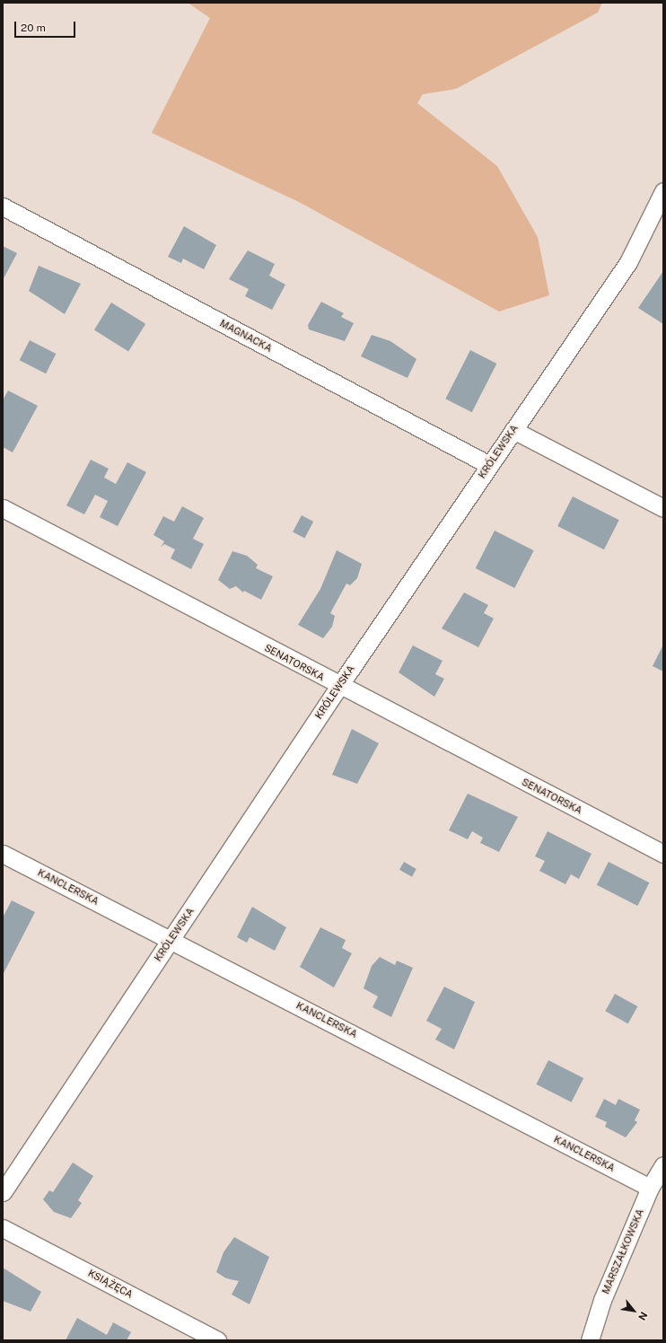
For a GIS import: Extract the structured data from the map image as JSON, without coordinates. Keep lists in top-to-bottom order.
{
  "streets": {
    "street": [
      "MAGNACKA",
      "KRÓLEWSKA",
      "SENATORSKA",
      "KANCLERSKA",
      "MARSZAŁKOWSKA",
      "KSIĄŻĘCA"
    ]
  },
  "crossings": [
    ["MAGNACKA", "KRÓLEWSKA"],
    ["KRÓLEWSKA", "SENATORSKA"],
    ["KRÓLEWSKA", "KANCLERSKA"],
    ["KANCLERSKA", "MARSZAŁKOWSKA"]
  ],
  "scale_bar": "20 m",
  "north": "bottom right"
}
